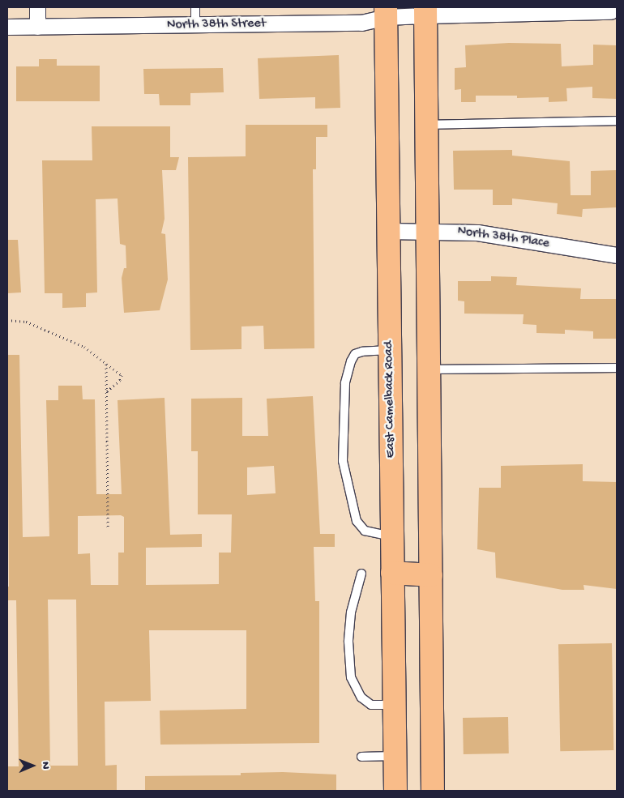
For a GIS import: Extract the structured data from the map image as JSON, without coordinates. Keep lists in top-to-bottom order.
{
  "streets": {
    "main road": ["East Camelback Road"],
    "street": ["North 38th Street", "North 38th Place"]
  },
  "crossings": [
    ["North 38th Street", "East Camelback Road"],
    ["North 38th Place", "East Camelback Road"]
  ],
  "north": "right"
}
